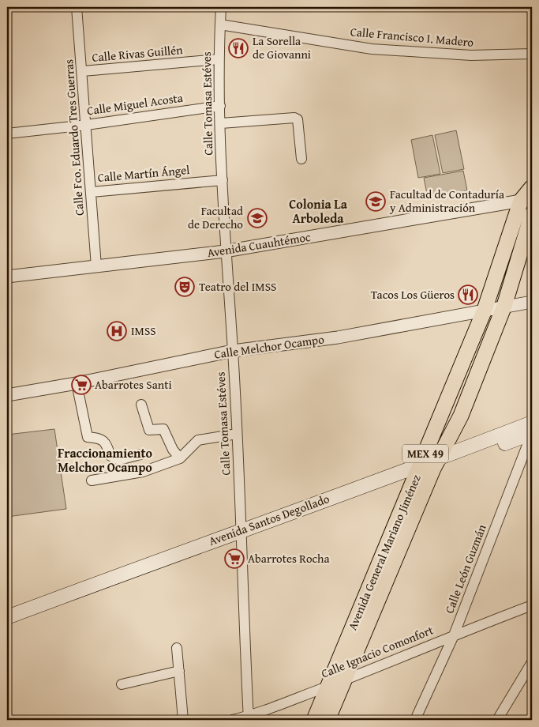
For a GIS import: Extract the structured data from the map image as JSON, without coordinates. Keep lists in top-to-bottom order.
{
  "streets": {
    "main road": ["MEX 49", "Avenida Santos Degollado", "Avenida General Mariano Jiménez"],
    "street": [
      "Calle Francisco I. Madero",
      "Calle Rivas Guillén",
      "Calle Tomasa Estéves",
      "Calle Miguel Acosta",
      "Calle Fco. Eduardo Tres Guerras",
      "Calle Martín Ángel",
      "Avenida Cuauhtémoc",
      "Calle Melchor Ocampo",
      "Calle León Guzmán",
      "Calle Ignacio Comonfort"
    ]
  },
  "crossings": [
    ["Calle Francisco I. Madero", "Calle Tomasa Estéves"],
    ["Calle Rivas Guillén", "Calle Tomasa Estéves"],
    ["Calle Rivas Guillén", "Calle Fco. Eduardo Tres Guerras"],
    ["Calle Tomasa Estéves", "Calle Miguel Acosta"],
    ["Calle Tomasa Estéves", "Calle Martín Ángel"],
    ["Calle Tomasa Estéves", "Avenida Cuauhtémoc"],
    ["Calle Tomasa Estéves", "Calle Melchor Ocampo"],
    ["Calle Tomasa Estéves", "Avenida Santos Degollado"],
    ["Calle Tomasa Estéves", "Calle Ignacio Comonfort"],
    ["Calle Miguel Acosta", "Calle Fco. Eduardo Tres Guerras"],
    ["Calle Fco. Eduardo Tres Guerras", "Calle Martín Ángel"],
    ["Calle Fco. Eduardo Tres Guerras", "Avenida Cuauhtémoc"],
    ["Avenida Cuauhtémoc", "Avenida General Mariano Jiménez"],
    ["Calle Melchor Ocampo", "Avenida General Mariano Jiménez"],
    ["Avenida Santos Degollado", "Avenida General Mariano Jiménez"],
    ["Avenida Santos Degollado", "Calle León Guzmán"],
    ["Avenida General Mariano Jiménez", "Calle Ignacio Comonfort"],
    ["Calle León Guzmán", "Calle Ignacio Comonfort"]
  ],
  "districts": ["Colonia La Arboleda", "Fraccionamiento Melchor Ocampo"],
  "places": {
    "restaurant": ["La Sorella de Giovanni", "Tacos Los Güeros"],
    "school or university": ["Facultad de Contaduría y Administración", "Facultad de Derecho"],
    "theatre": ["Teatro del IMSS"],
    "hospital": ["IMSS"],
    "supermarket": ["Abarrotes Santi", "Abarrotes Rocha"]
  }
}
